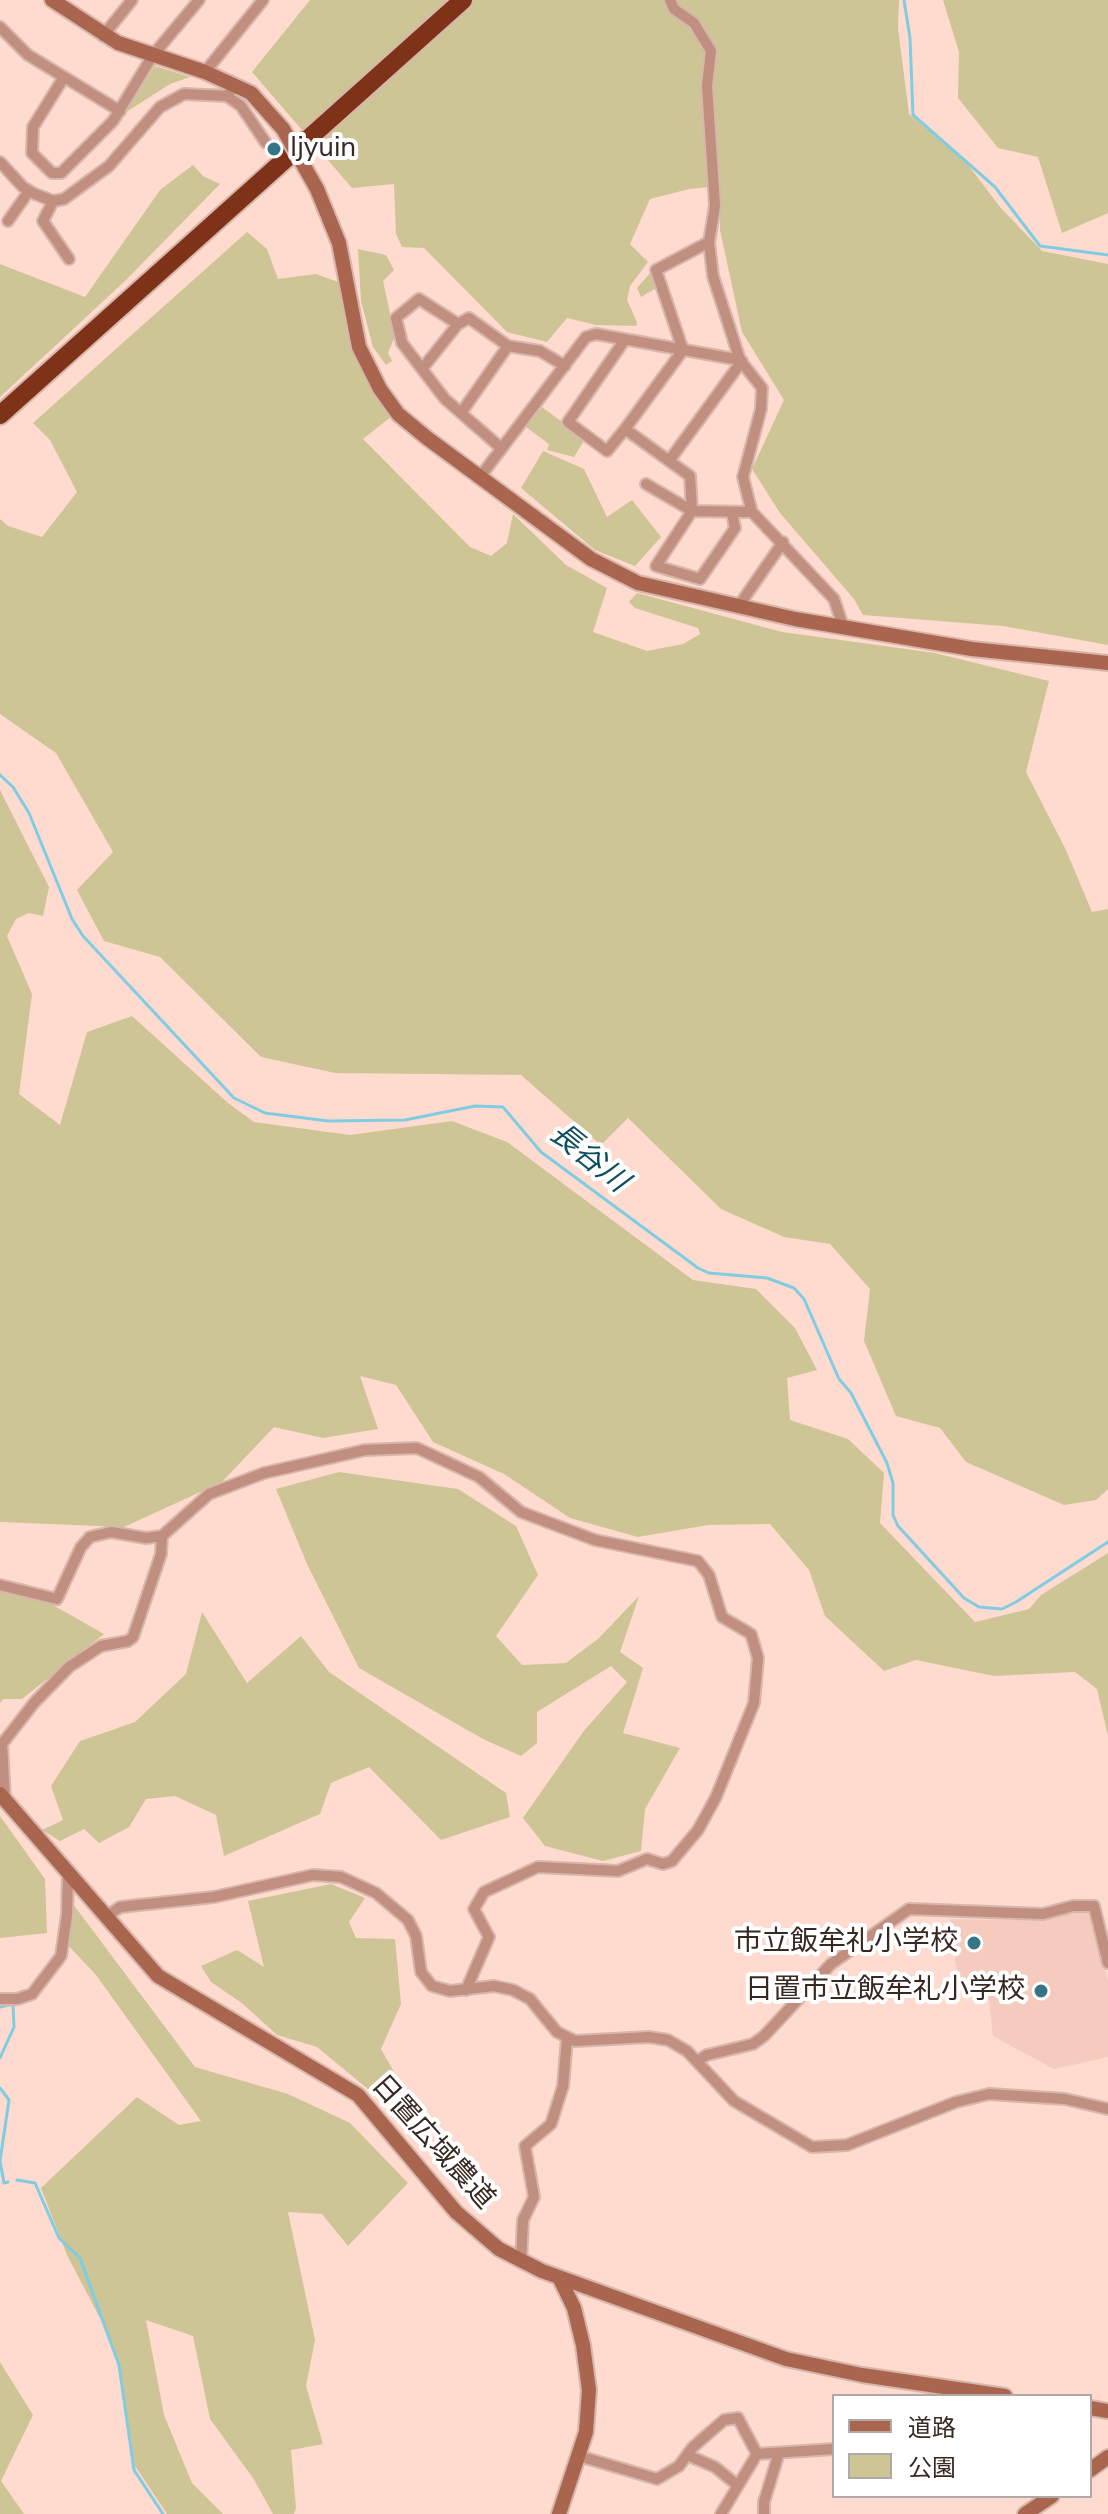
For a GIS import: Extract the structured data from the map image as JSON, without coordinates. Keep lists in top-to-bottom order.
{
  "streets": {
    "street": ["日置広域農道"]
  },
  "water": ["長谷川"],
  "places": ["Ijyuin", "市立飯牟礼小学校", "日置市立飯牟礼小学校"],
  "legend": ["道路", "公園"]
}
